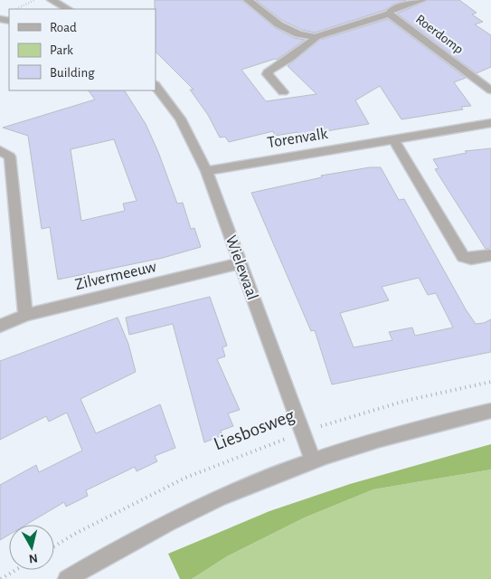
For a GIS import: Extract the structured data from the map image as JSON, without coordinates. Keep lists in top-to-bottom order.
{
  "streets": {
    "street": [
      "Roerdomp",
      "Torenvalk",
      "Wielewaal",
      "Zilvermeeuw"
    ],
    "path": ["Liesbosweg"]
  },
  "crossings": [
    ["Torenvalk", "Wielewaal"],
    ["Wielewaal", "Zilvermeeuw"],
    ["Wielewaal", "Liesbosweg"]
  ],
  "legend": ["Road", "Park", "Building"],
  "north": "bottom"
}
